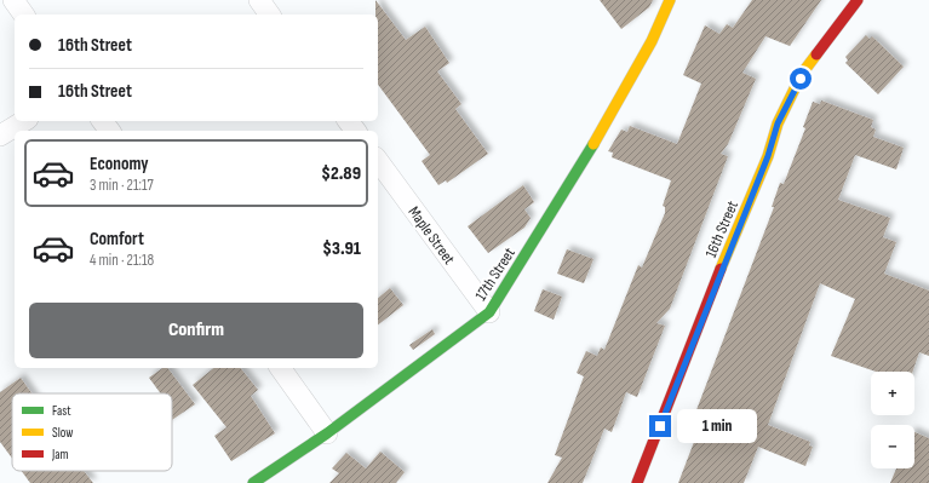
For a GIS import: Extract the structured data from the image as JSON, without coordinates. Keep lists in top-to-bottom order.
{
  "streets": {
    "street": ["16th Street", "Maple Street", "17th Street"]
  },
  "crossings": [
    ["Maple Street", "17th Street"]
  ],
  "legend": ["Fast", "Slow", "Jam"],
  "page": {
    "banner": ["16th Street", "16th Street"],
    "list": [
      {
        "name": "Economy",
        "note": "3 min · 21:17",
        "value": "$2.89"
      },
      {
        "name": "Comfort",
        "note": "4 min · 21:18",
        "value": "$3.91"
      }
    ],
    "buttons": "Confirm",
    "map_buttons": ["+", "−"],
    "bubble": "1 min"
  }
}
